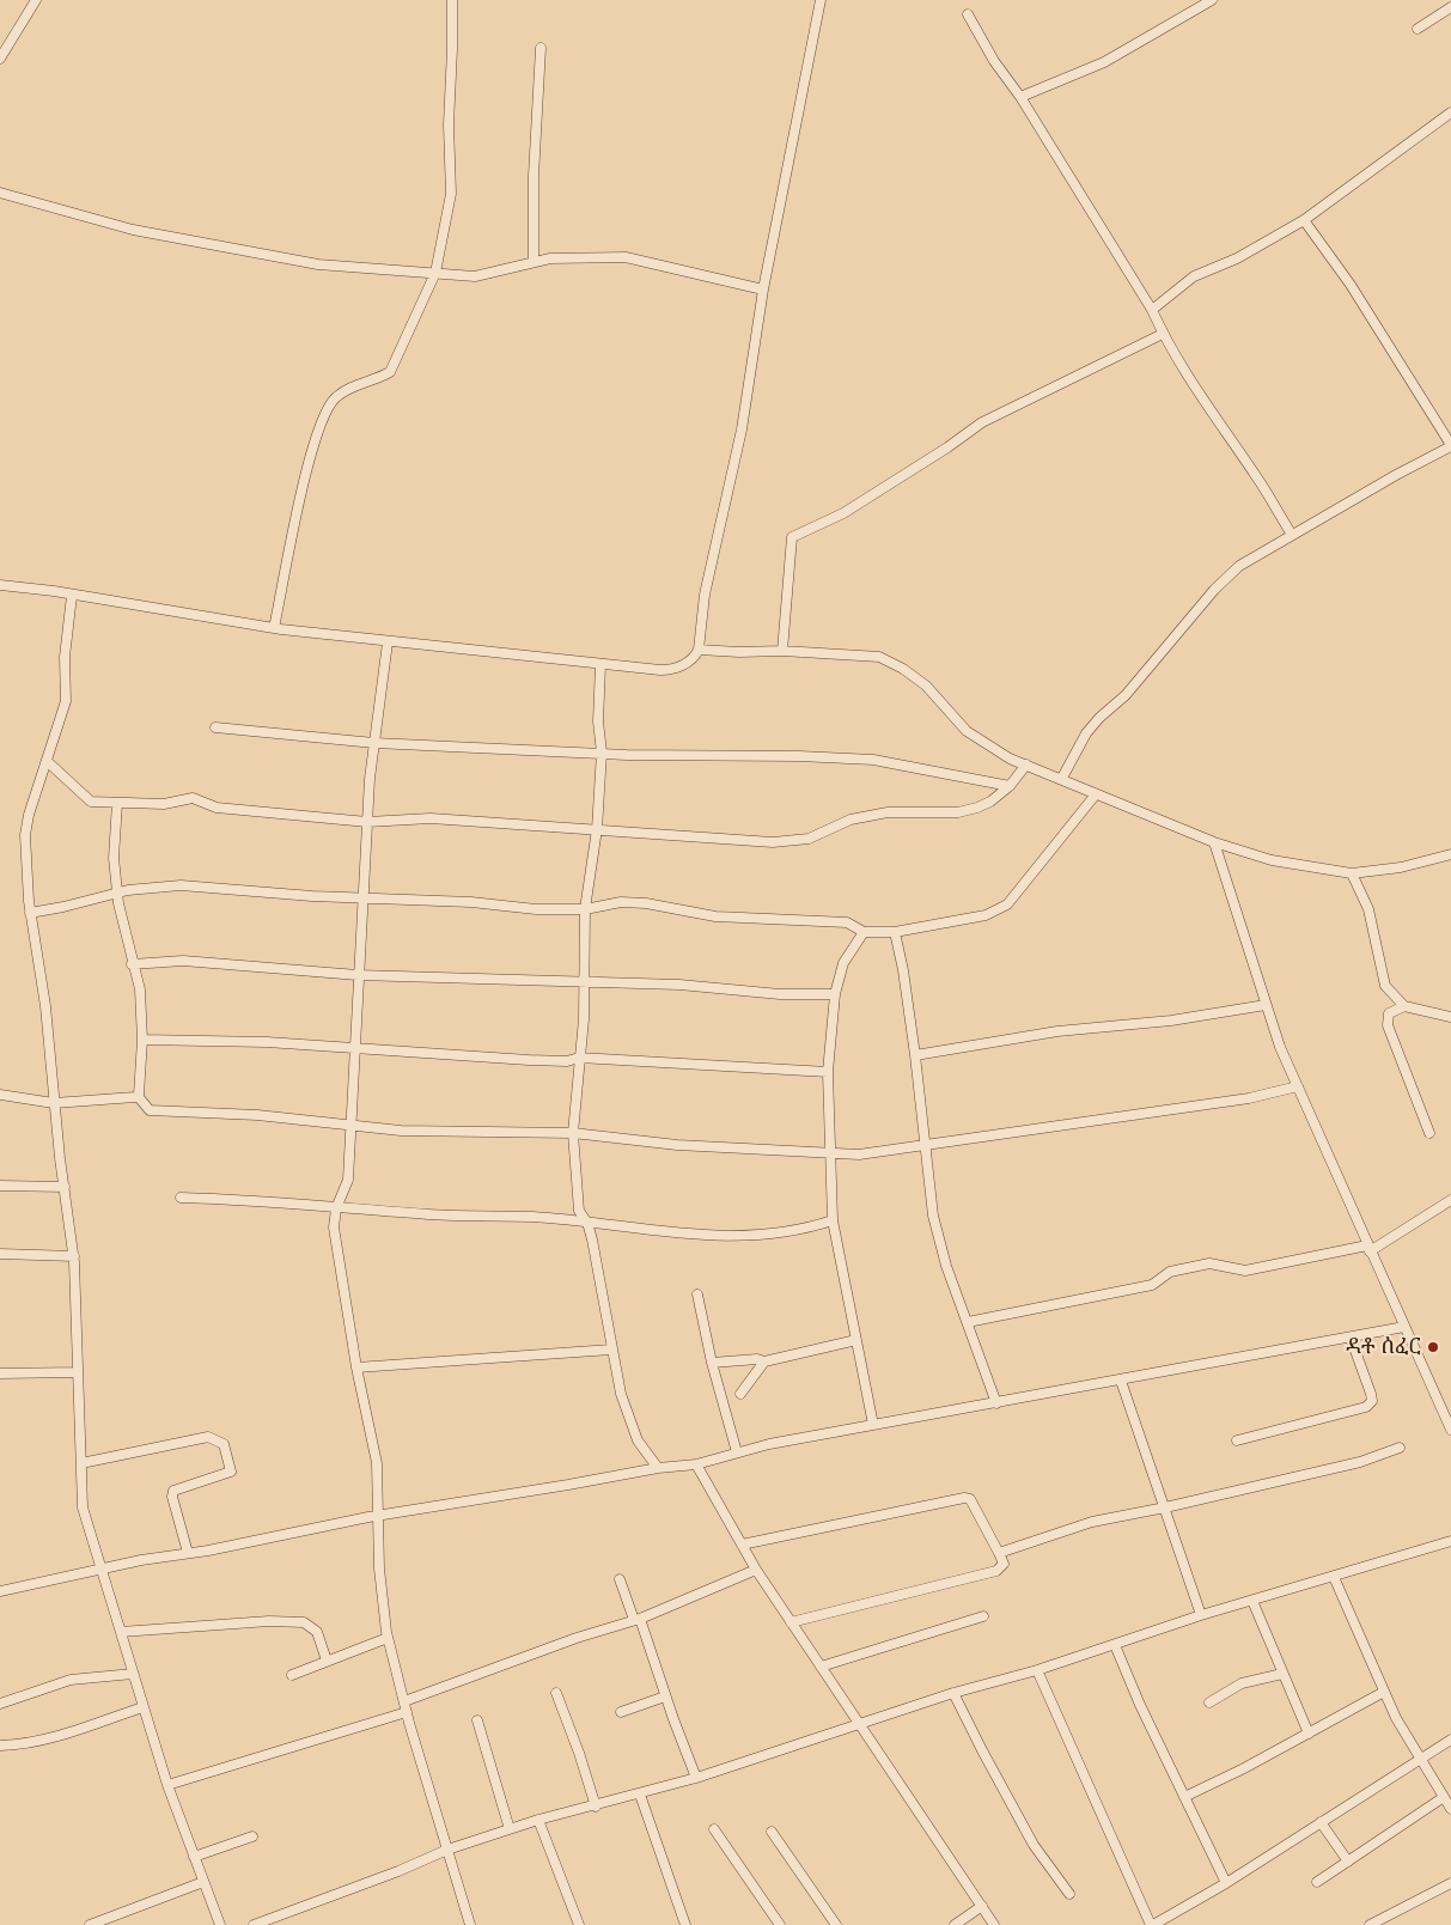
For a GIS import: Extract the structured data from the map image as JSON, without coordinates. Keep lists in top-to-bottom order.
{
  "places": ["ዳቶ ሰፈር"]
}
